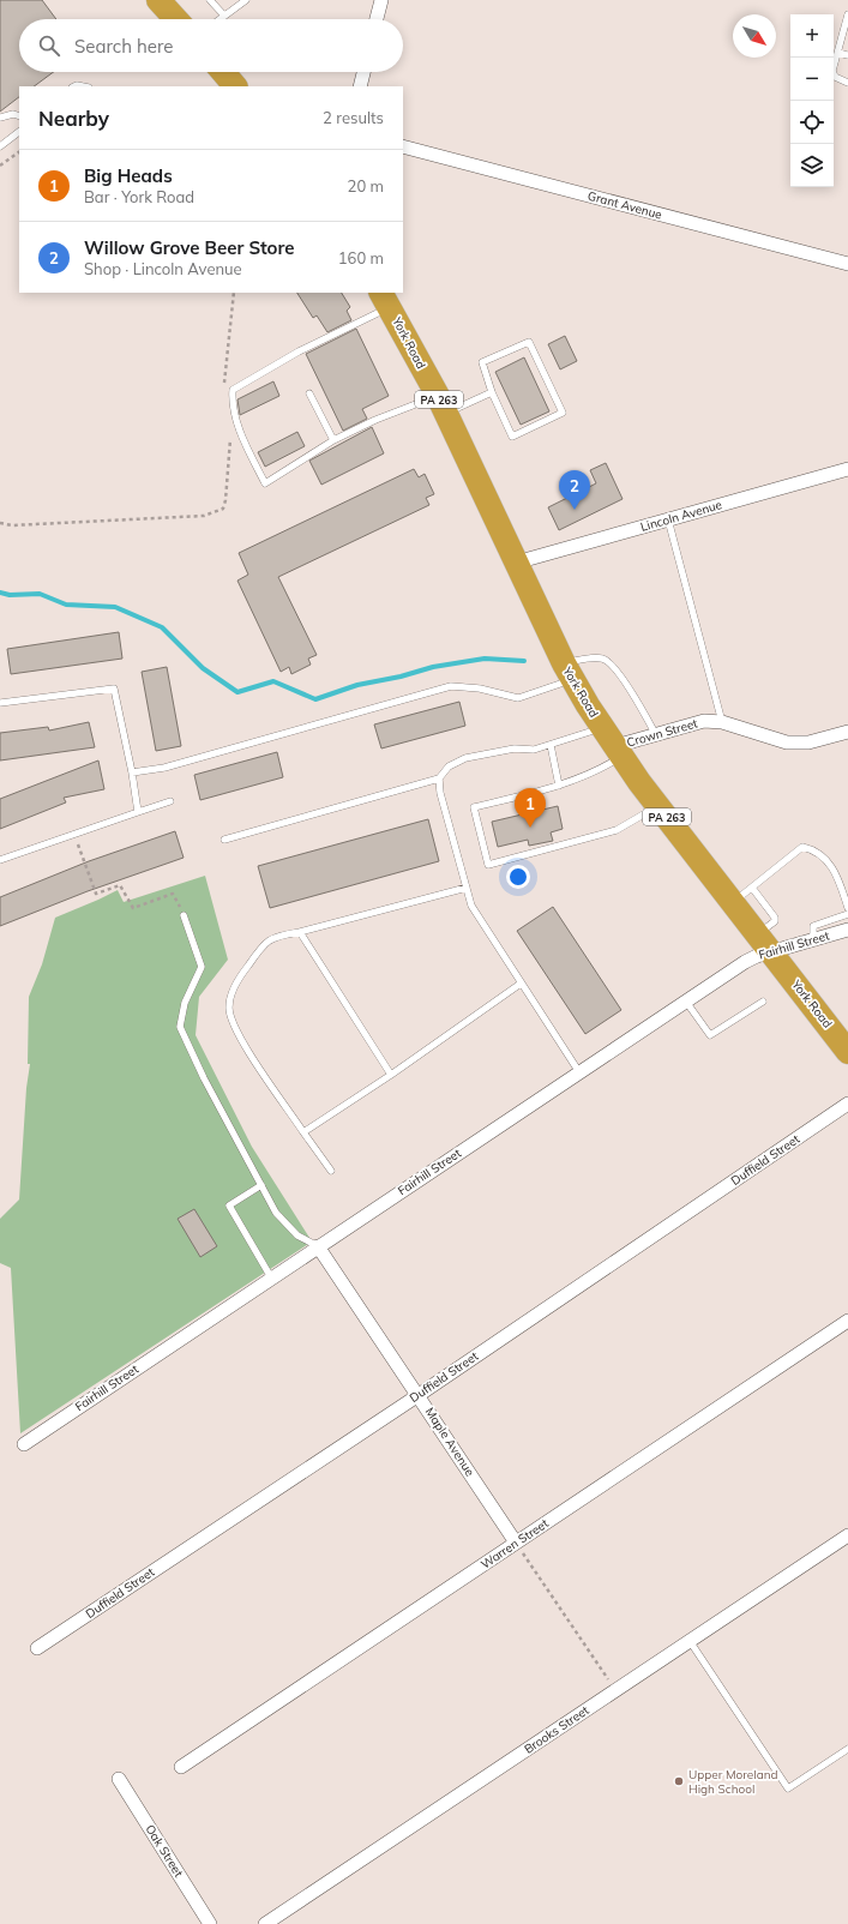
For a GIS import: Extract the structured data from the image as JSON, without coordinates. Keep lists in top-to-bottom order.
{
  "streets": {
    "highway": ["York Road", "PA 263"],
    "street": [
      "Grant Avenue",
      "Lincoln Avenue",
      "Crown Street",
      "Fairhill Street",
      "Duffield Street",
      "Maple Avenue",
      "Warren Street",
      "Brooks Street",
      "Oak Street"
    ]
  },
  "crossings": [
    ["York Road", "Lincoln Avenue"],
    ["York Road", "Crown Street"],
    ["York Road", "Fairhill Street"],
    ["Fairhill Street", "Maple Avenue"],
    ["Duffield Street", "Maple Avenue"],
    ["Maple Avenue", "Warren Street"]
  ],
  "places": ["Upper Moreland High School"],
  "north": "bottom right",
  "page": {
    "map_buttons": ["+", "−"],
    "search": "Search here",
    "heading": ["Nearby", "2 results"],
    "list": [
      {
        "mark": "1",
        "name": "Big Heads",
        "note": "Bar · York Road",
        "value": "20 m"
      },
      {
        "mark": "2",
        "name": "Willow Grove Beer Store",
        "note": "Shop · Lincoln Avenue",
        "value": "160 m"
      }
    ],
    "pins": ["2", "1"]
  }
}
